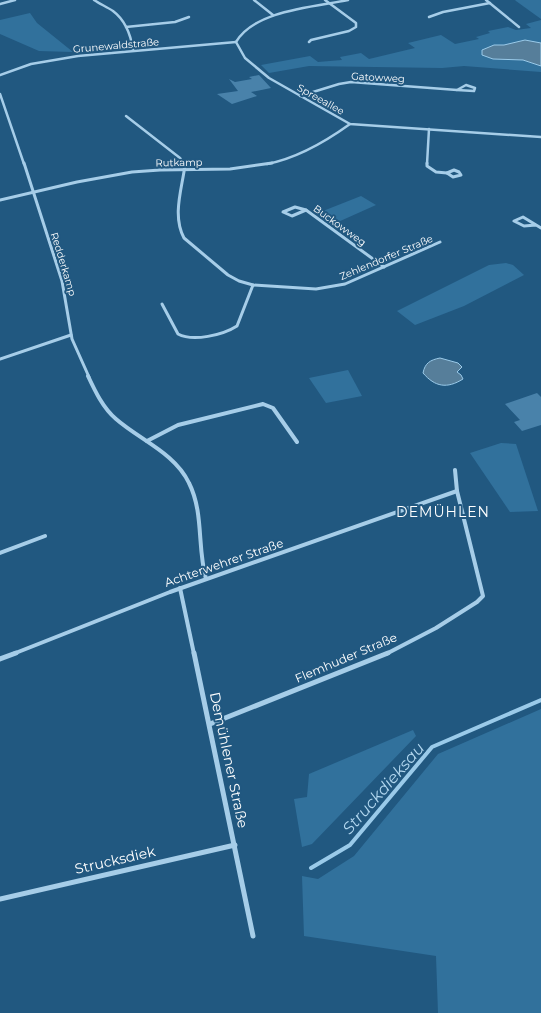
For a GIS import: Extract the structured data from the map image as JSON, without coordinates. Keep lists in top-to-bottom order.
{
  "streets": {
    "street": [
      "Grunewaldstraße",
      "Gatowweg",
      "Spreeallee",
      "Rutkamp",
      "Buckowweg",
      "Zehlendorfer Straße",
      "Redderkamp",
      "Achterwehrer Straße",
      "Flemhuder Straße",
      "Demühlener Straße",
      "Strucksdiek"
    ]
  },
  "crossings": [
    ["Grunewaldstraße", "Spreeallee"],
    ["Gatowweg", "Spreeallee"],
    ["Spreeallee", "Rutkamp"],
    ["Rutkamp", "Zehlendorfer Straße"],
    ["Rutkamp", "Redderkamp"],
    ["Buckowweg", "Zehlendorfer Straße"],
    ["Redderkamp", "Achterwehrer Straße"],
    ["Achterwehrer Straße", "Flemhuder Straße"],
    ["Achterwehrer Straße", "Demühlener Straße"],
    ["Flemhuder Straße", "Demühlener Straße"],
    ["Demühlener Straße", "Strucksdiek"]
  ],
  "districts": ["DEMÜHLEN"],
  "water": ["Struckdieksau"]
}
